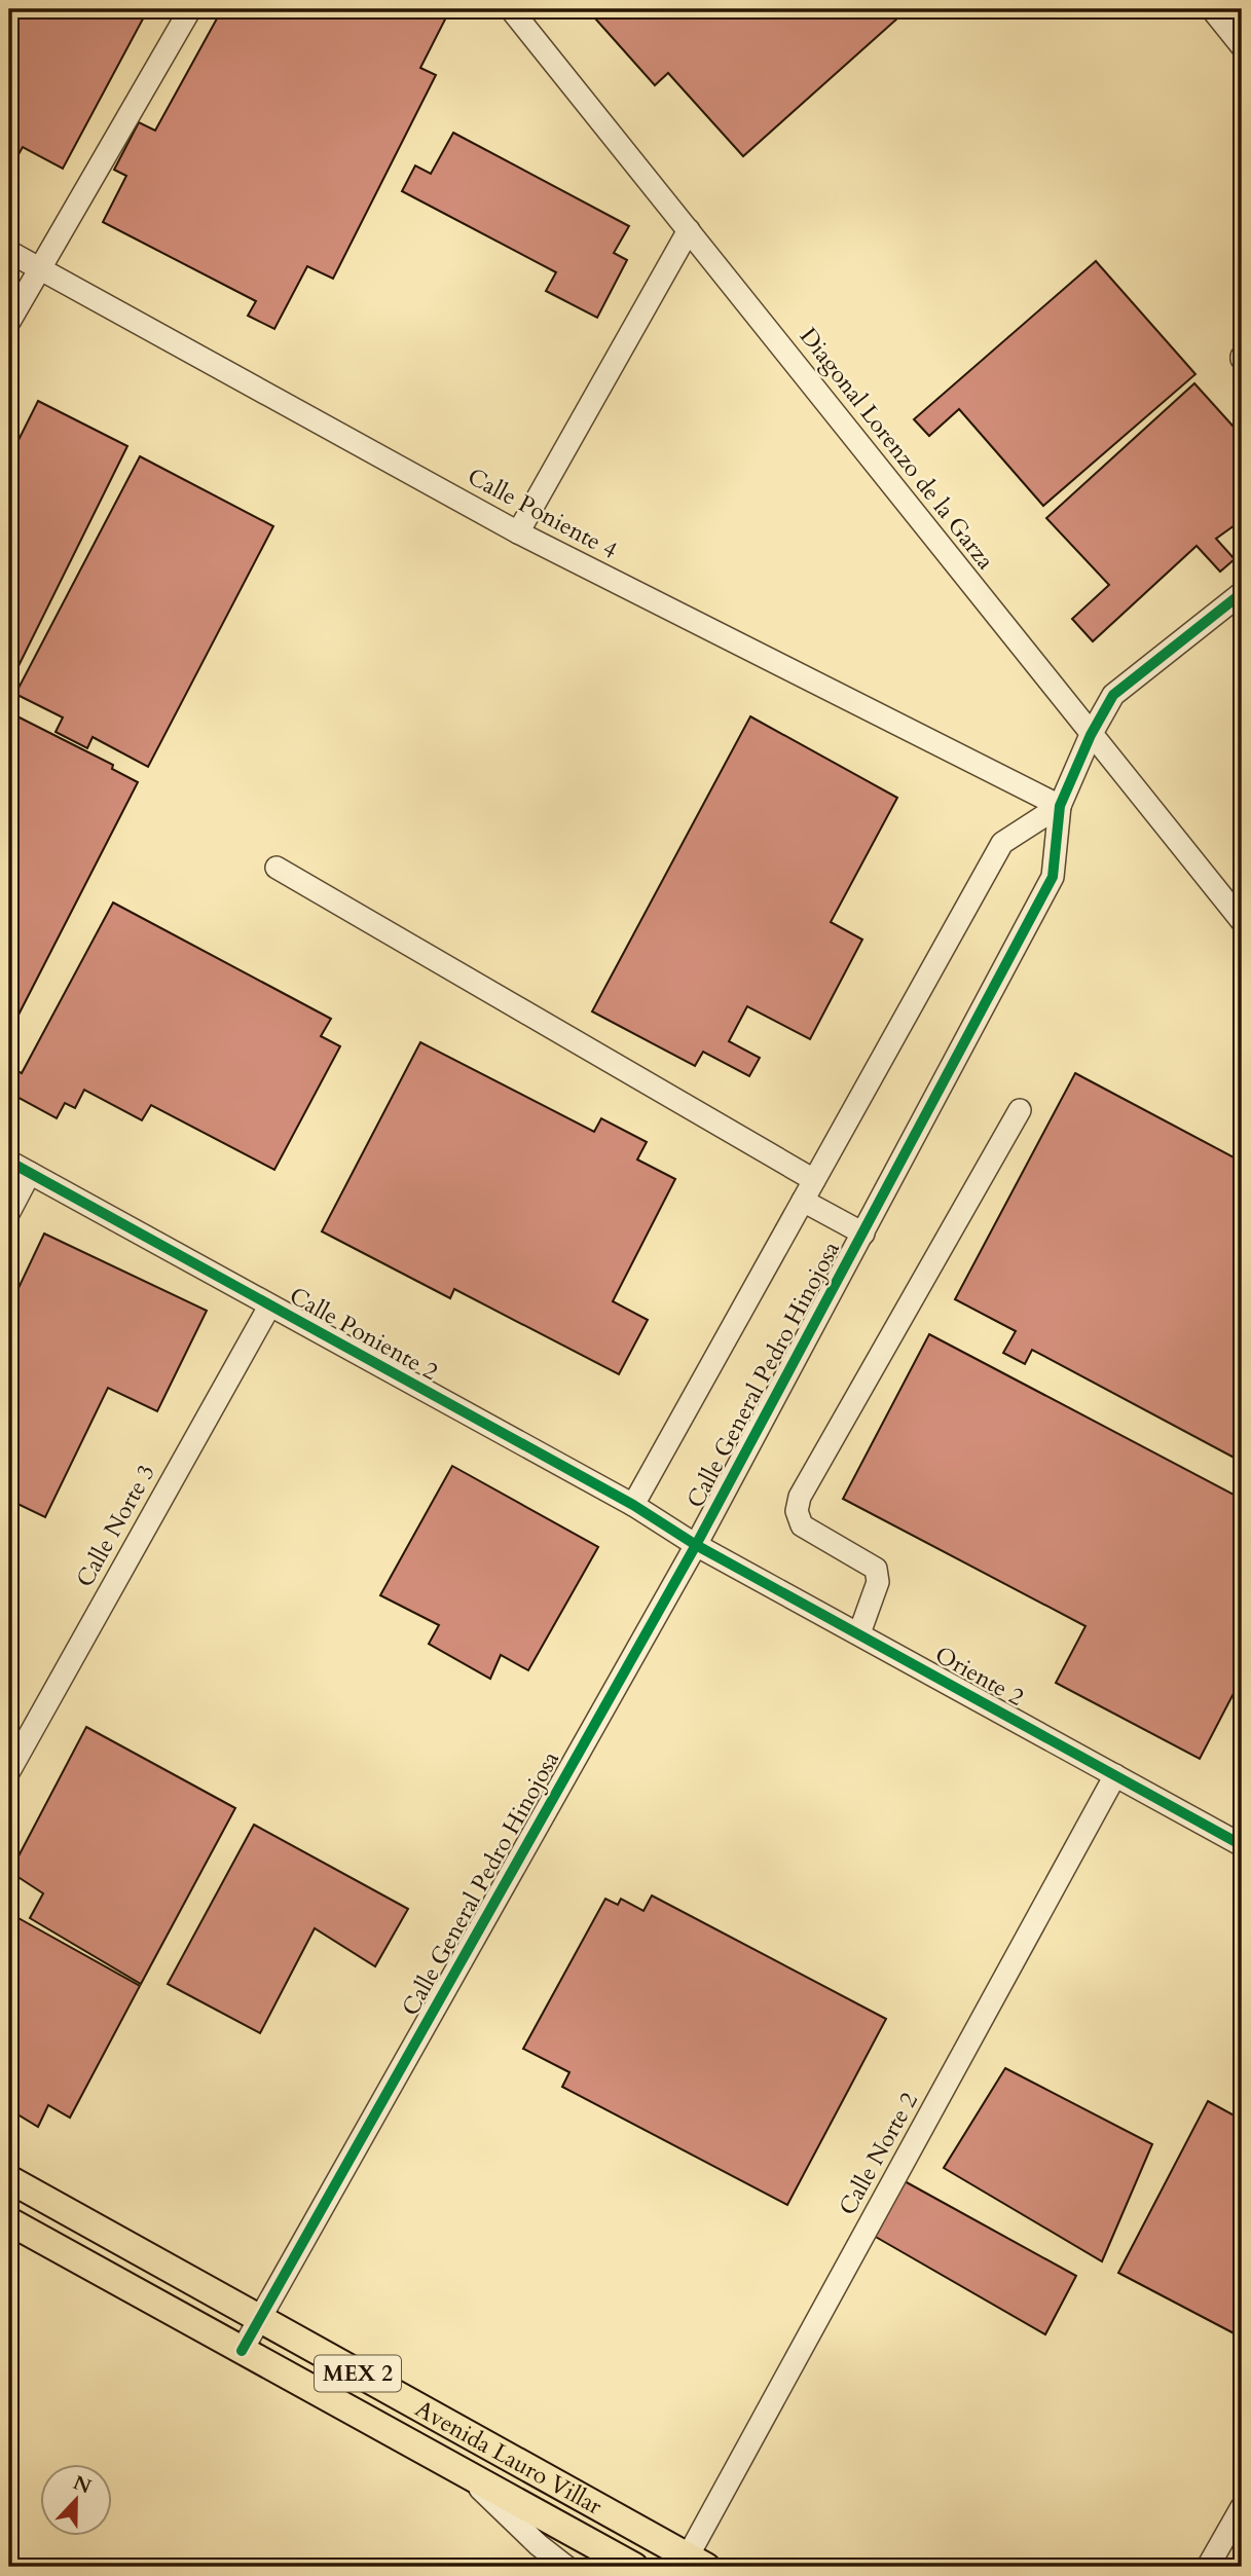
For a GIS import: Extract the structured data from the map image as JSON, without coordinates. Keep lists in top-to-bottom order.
{
  "streets": {
    "main road": ["MEX 2", "Avenida Lauro Villar"],
    "street": [
      "Diagonal Lorenzo de la Garza",
      "Calle Poniente 4",
      "Calle Poniente 2",
      "Calle General Pedro Hinojosa",
      "Calle Norte 3",
      "Oriente 2",
      "Calle Norte 2"
    ]
  },
  "crossings": [
    ["Diagonal Lorenzo de la Garza", "Calle General Pedro Hinojosa"],
    ["Calle Poniente 4", "Calle General Pedro Hinojosa"],
    ["Calle Poniente 2", "Calle General Pedro Hinojosa"],
    ["Calle Poniente 2", "Calle Norte 3"],
    ["Calle Poniente 2", "Oriente 2"],
    ["Calle General Pedro Hinojosa", "Oriente 2"],
    ["Calle General Pedro Hinojosa", "Avenida Lauro Villar"],
    ["Oriente 2", "Calle Norte 2"],
    ["Calle Norte 2", "Avenida Lauro Villar"]
  ],
  "north": "top"
}
